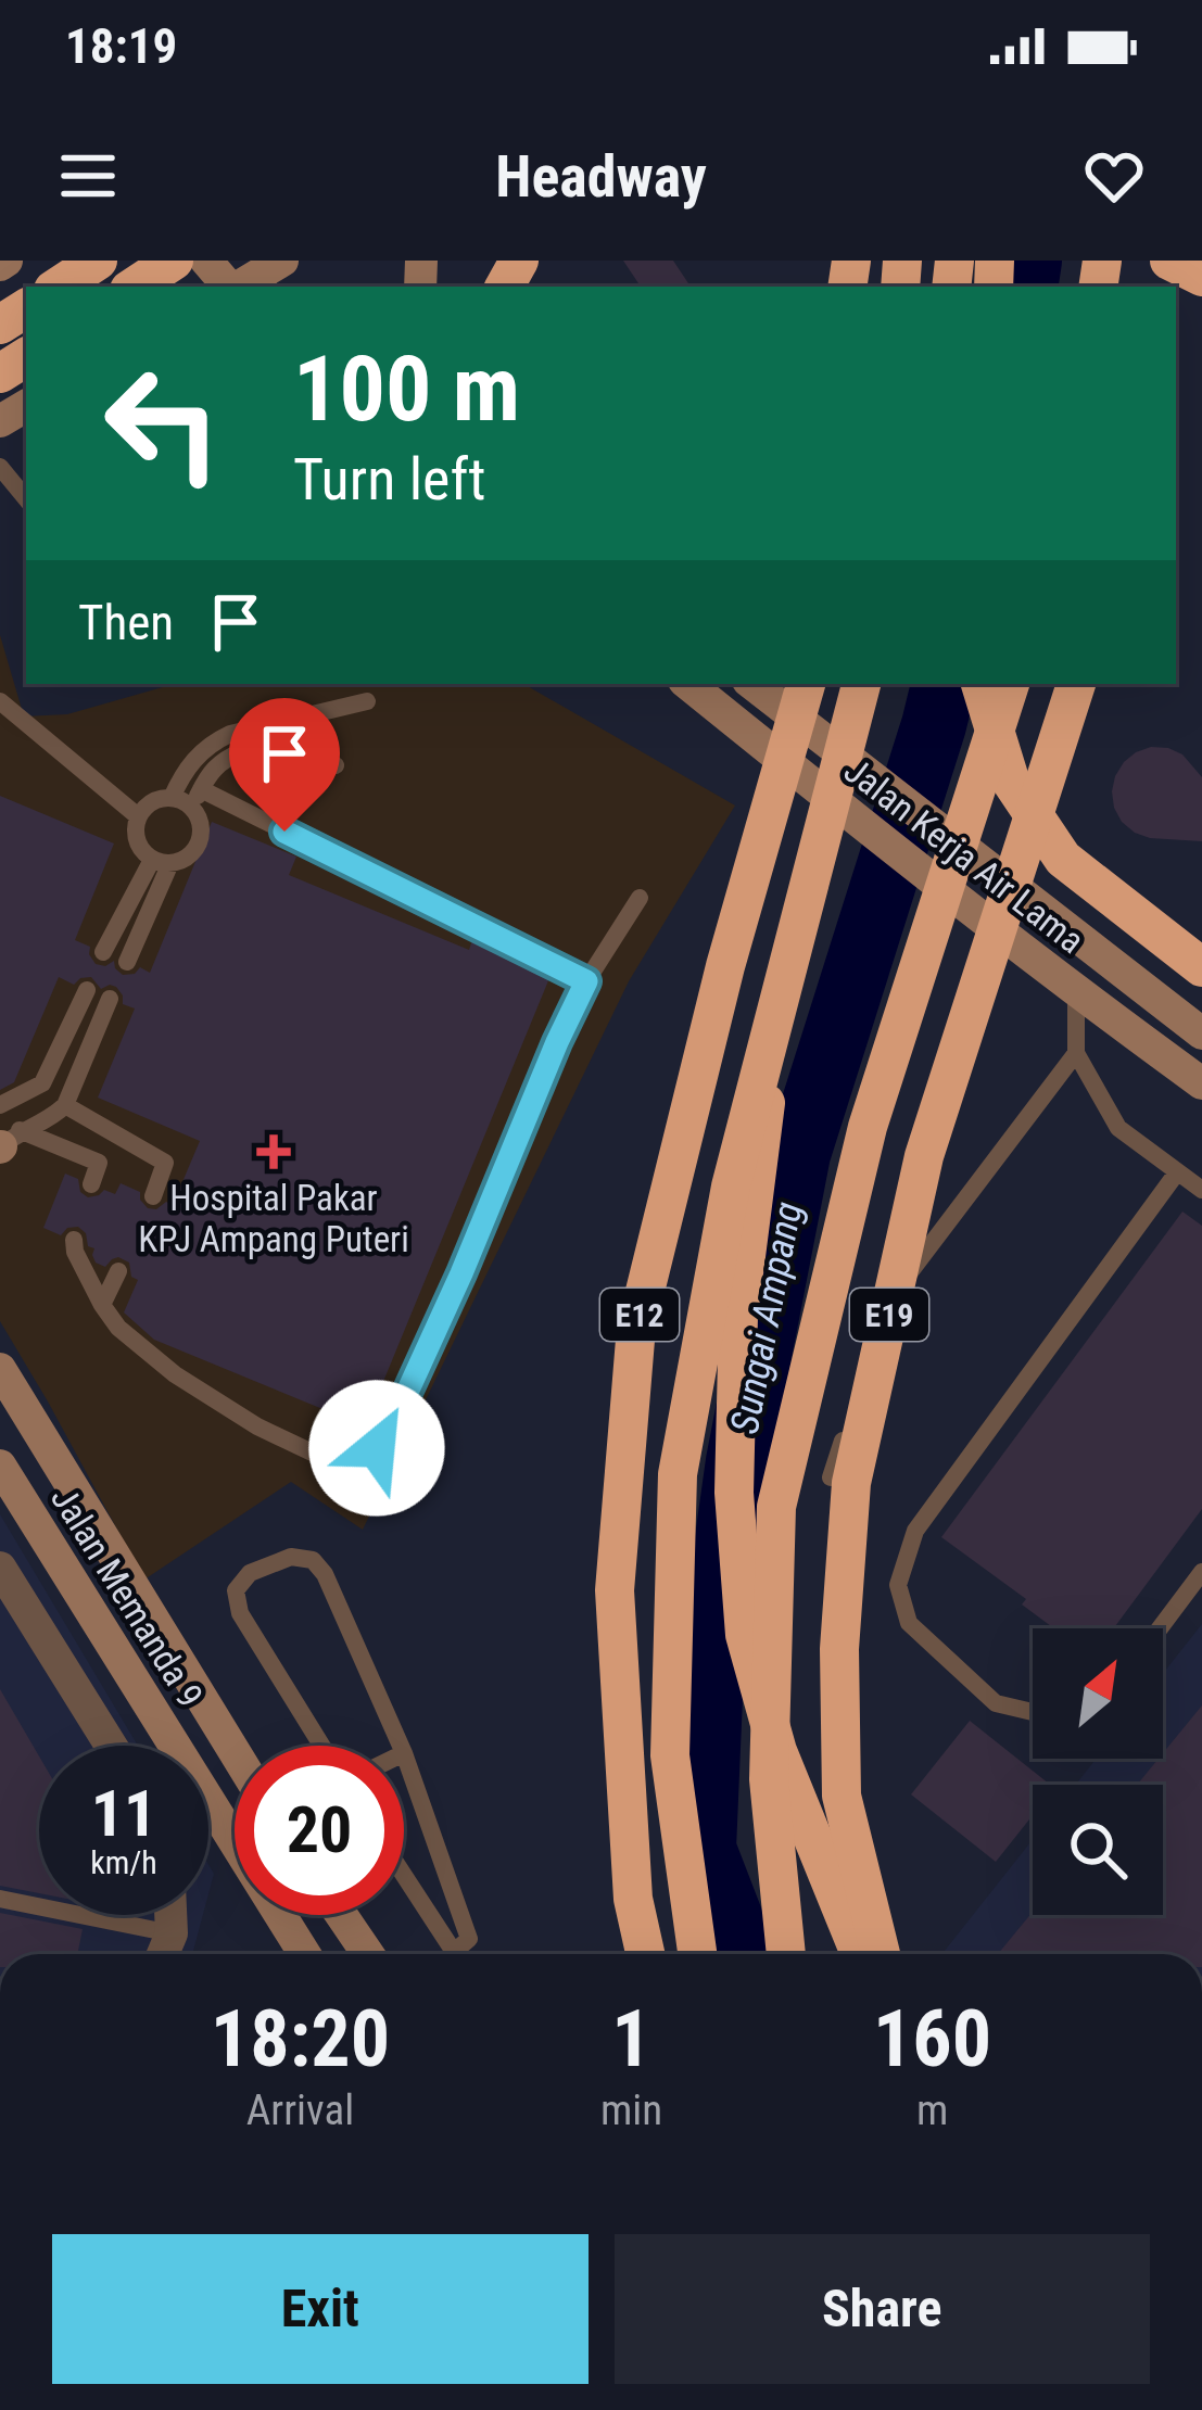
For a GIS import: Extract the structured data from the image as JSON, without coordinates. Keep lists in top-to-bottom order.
{
  "streets": {
    "highway": ["E12", "E19"],
    "street": ["Jalan Kerja Air Lama", "Jalan Memanda 9"]
  },
  "water": ["Sungai Ampang"],
  "places": {
    "health": ["Hospital Pakar KPJ Ampang Puteri"]
  },
  "north": "top right",
  "page": {
    "status": "18:19",
    "header": "Headway",
    "turn": ["100 m", "Turn left"],
    "then": "Then",
    "speed": "11 km/h",
    "limit": "20",
    "eta": [
      "18:20",
      "Arrival",
      "1",
      "min",
      "160",
      "m"
    ],
    "buttons": ["Exit", "Share"]
  }
}
